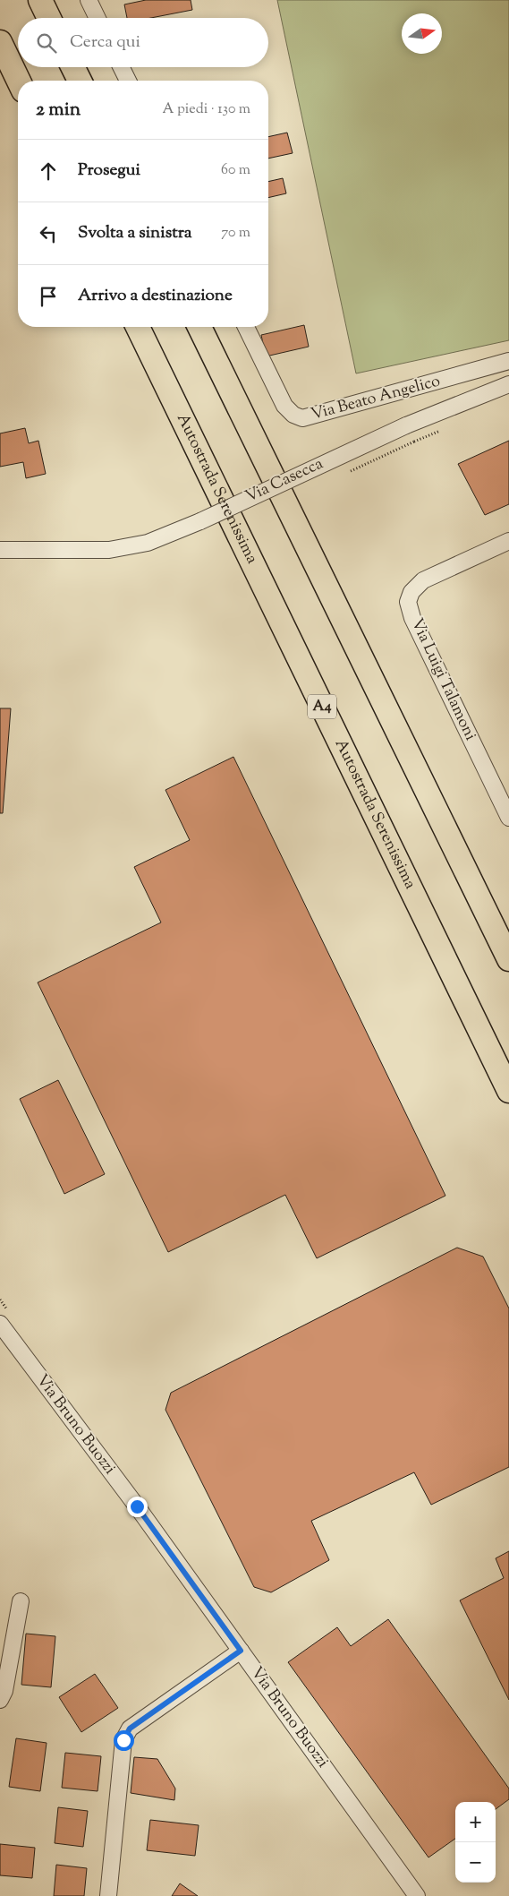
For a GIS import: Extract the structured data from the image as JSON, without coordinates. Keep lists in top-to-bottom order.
{
  "streets": {
    "highway": ["Autostrada Serenissima", "A4"],
    "street": [
      "Via Beato Angelico",
      "Via Casecca",
      "Via Luigi Talamoni",
      "Via Bruno Buozzi"
    ]
  },
  "north": "right",
  "page": {
    "search": "Cerca qui",
    "heading": ["2 min", "A piedi · 130 m"],
    "list": [
      ["Prosegui", "60 m"],
      ["Svolta a sinistra", "70 m"],
      "Arrivo a destinazione"
    ],
    "map_buttons": ["+", "−"]
  }
}
